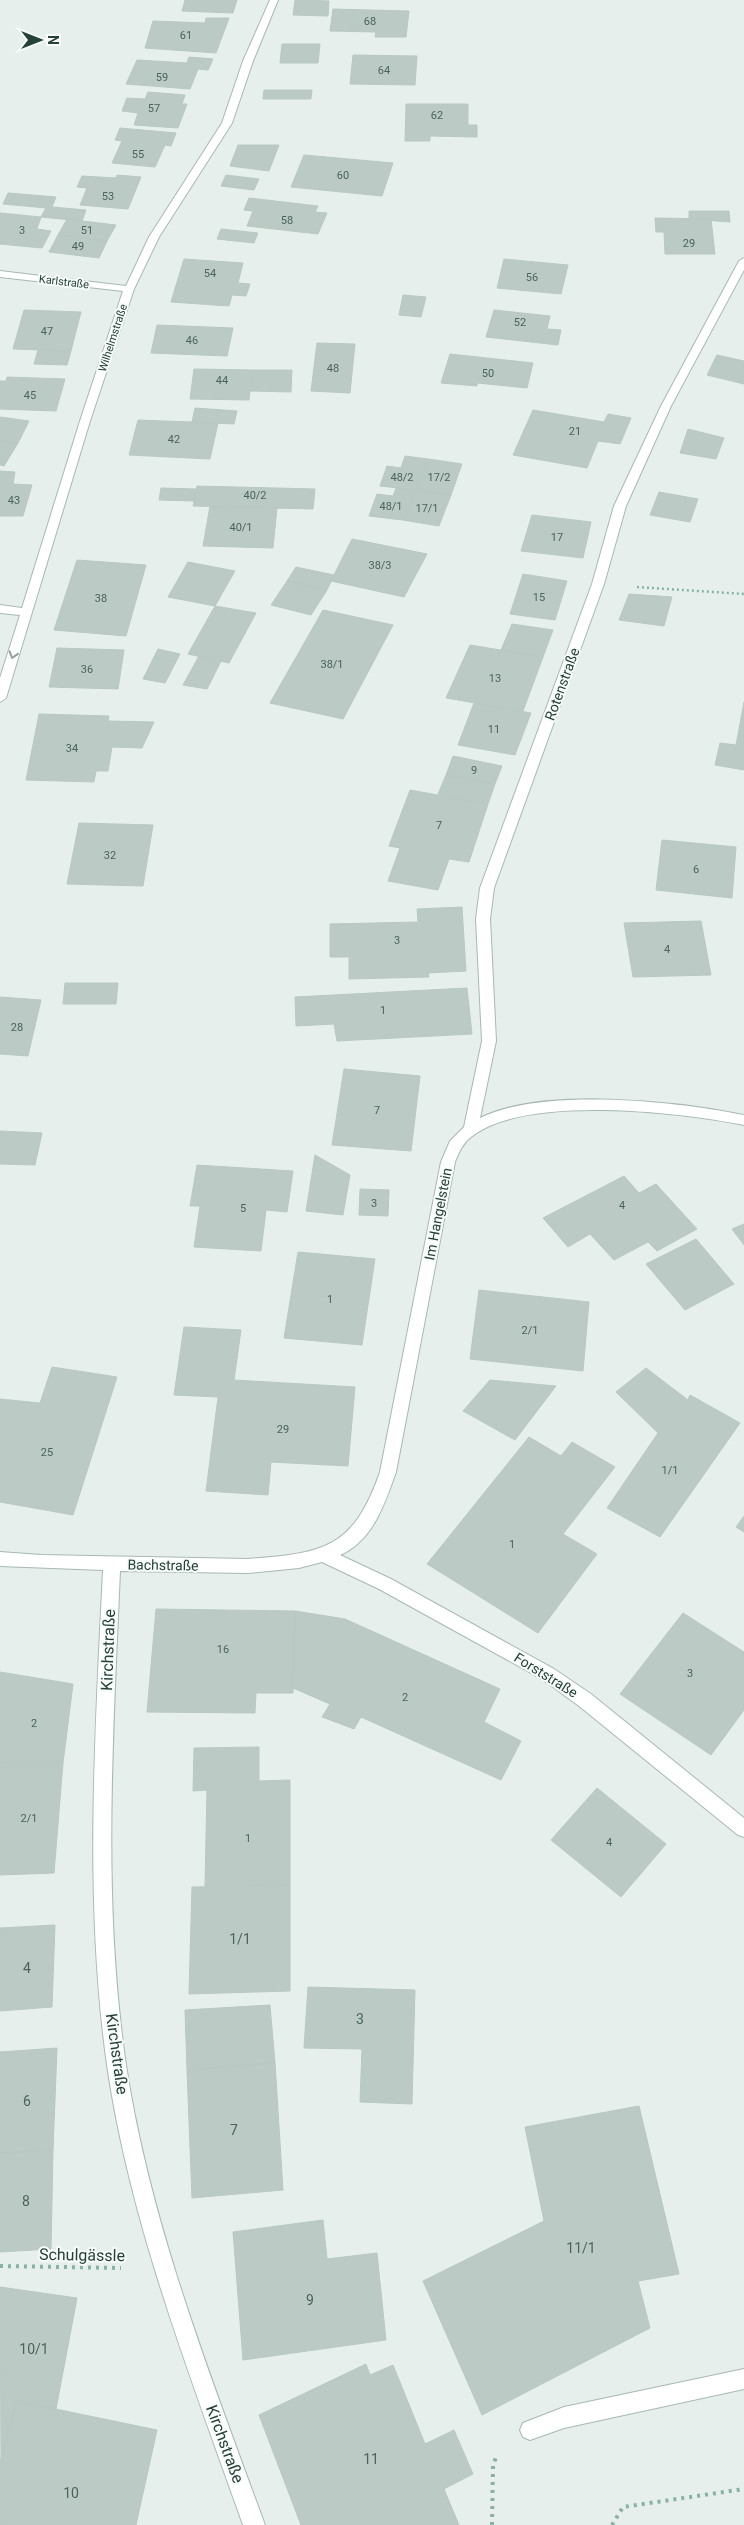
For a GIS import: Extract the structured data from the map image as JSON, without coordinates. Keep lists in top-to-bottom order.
{
  "streets": {
    "street": [
      "Karlstraße",
      "Wilhelmstraße",
      "Rotenstraße",
      "Im Hangelstein",
      "Bachstraße",
      "Kirchstraße",
      "Forststraße"
    ],
    "path": ["Schulgässle"]
  },
  "crossings": [
    ["Karlstraße", "Wilhelmstraße"],
    ["Rotenstraße", "Im Hangelstein"],
    ["Im Hangelstein", "Bachstraße"],
    ["Im Hangelstein", "Forststraße"],
    ["Bachstraße", "Kirchstraße"],
    ["Bachstraße", "Forststraße"],
    ["Kirchstraße", "Schulgässle"]
  ],
  "house_numbers": [
    "68",
    "61",
    "64",
    "59",
    "57",
    "62",
    "55",
    "60",
    "53",
    "58",
    "3",
    "51",
    "29",
    "49",
    "54",
    "56",
    "52",
    "47",
    "46",
    "48",
    "50",
    "44",
    "45",
    "21",
    "42",
    "48/2",
    "17/2",
    "40/2",
    "43",
    "48/1",
    "17/1",
    "40/1",
    "17",
    "38/3",
    "15",
    "38",
    "38/1",
    "36",
    "13",
    "11",
    "34",
    "9",
    "7",
    "32",
    "6",
    "3",
    "4",
    "1",
    "28",
    "7",
    "3",
    "4",
    "5",
    "1",
    "2/1",
    "29",
    "25",
    "1/1",
    "1",
    "16",
    "3",
    "2",
    "2",
    "2/1",
    "1",
    "4",
    "1/1",
    "4",
    "3",
    "6",
    "7",
    "8",
    "11/1",
    "9",
    "10/1",
    "11",
    "10"
  ],
  "north": "right"
}
